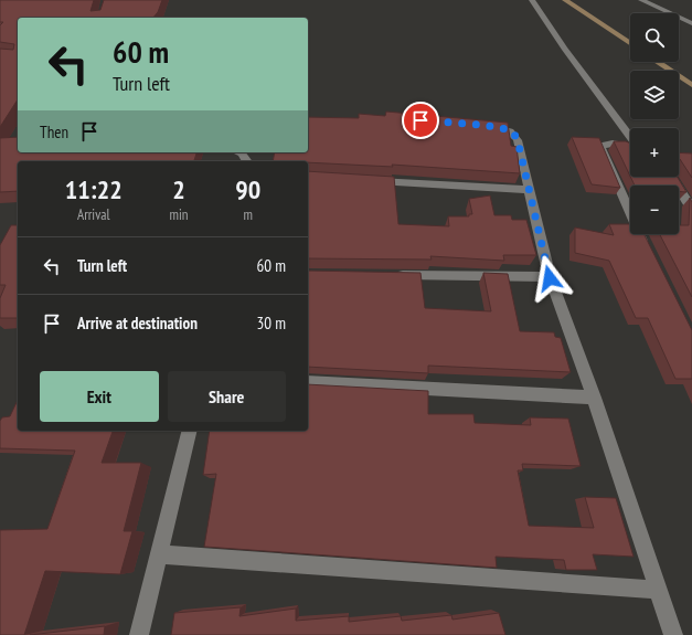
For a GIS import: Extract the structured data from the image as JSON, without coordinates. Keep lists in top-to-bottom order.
{
  "page": {
    "map_buttons": ["+", "−"],
    "turn": ["60 m", "Turn left"],
    "then": "Then",
    "eta": [
      "11:22",
      "Arrival",
      "2",
      "min",
      "90",
      "m"
    ],
    "list": [
      {
        "name": "Turn left",
        "value": "60 m"
      },
      {
        "name": "Arrive at destination",
        "value": "30 m"
      }
    ],
    "buttons": ["Exit", "Share"]
  }
}
